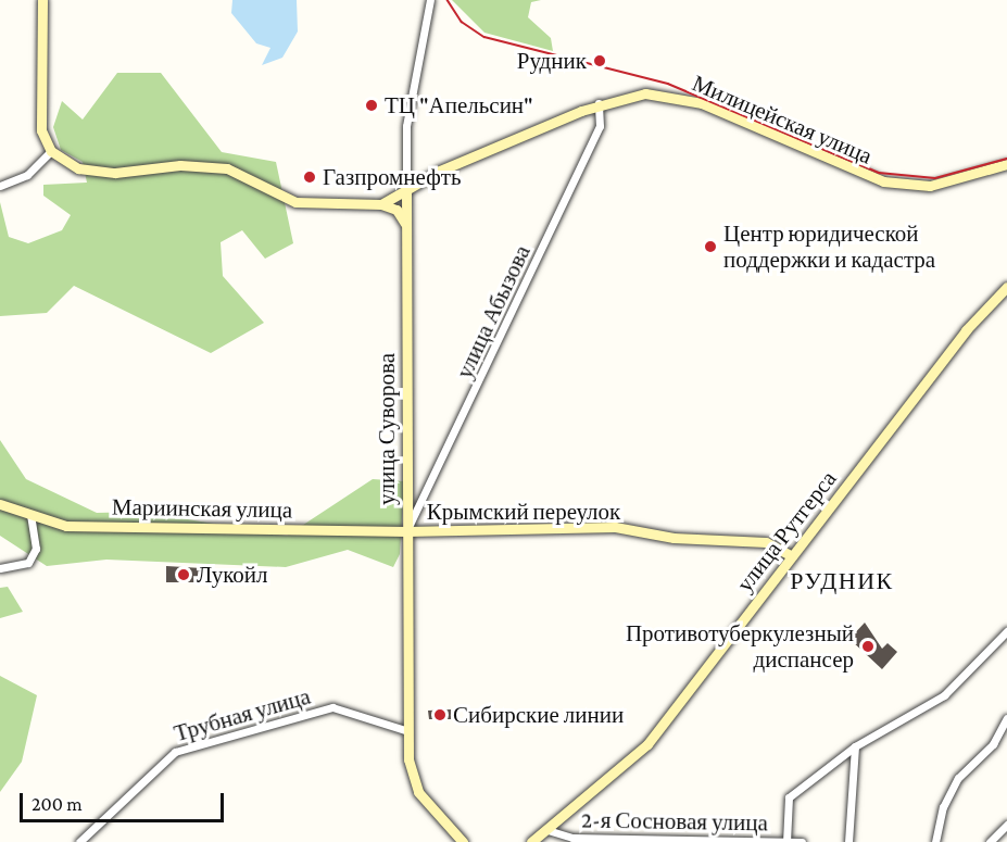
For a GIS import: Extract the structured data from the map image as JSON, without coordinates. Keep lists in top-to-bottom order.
{
  "streets": {
    "main road": [
      "Милицейская улица",
      "улица Суворова",
      "Мариинская улица",
      "Крымский переулок",
      "улица Рутгерса"
    ],
    "street": ["улица Абызова", "Трубная улица", "2-я Сосновая улица"]
  },
  "crossings": [
    ["Милицейская улица", "улица Абызова"],
    ["Милицейская улица", "улица Суворова"],
    ["улица Абызова", "улица Суворова"],
    ["улица Абызова", "Мариинская улица"],
    ["улица Абызова", "Крымский переулок"],
    ["улица Суворова", "Мариинская улица"],
    ["улица Суворова", "Крымский переулок"],
    ["улица Суворова", "Трубная улица"],
    ["Мариинская улица", "Крымский переулок"],
    ["Крымский переулок", "улица Рутгерса"],
    ["улица Рутгерса", "2-я Сосновая улица"]
  ],
  "districts": ["РУДНИК"],
  "places": [
    "Рудник",
    "ТЦ \"Апельсин\"",
    "Газпромнефть",
    "Центр юридической поддержки и кадастра",
    "Лукойл",
    "Противотуберкулезный диспансер",
    "Сибирские линии"
  ],
  "scale_bar": "200 m"
}
